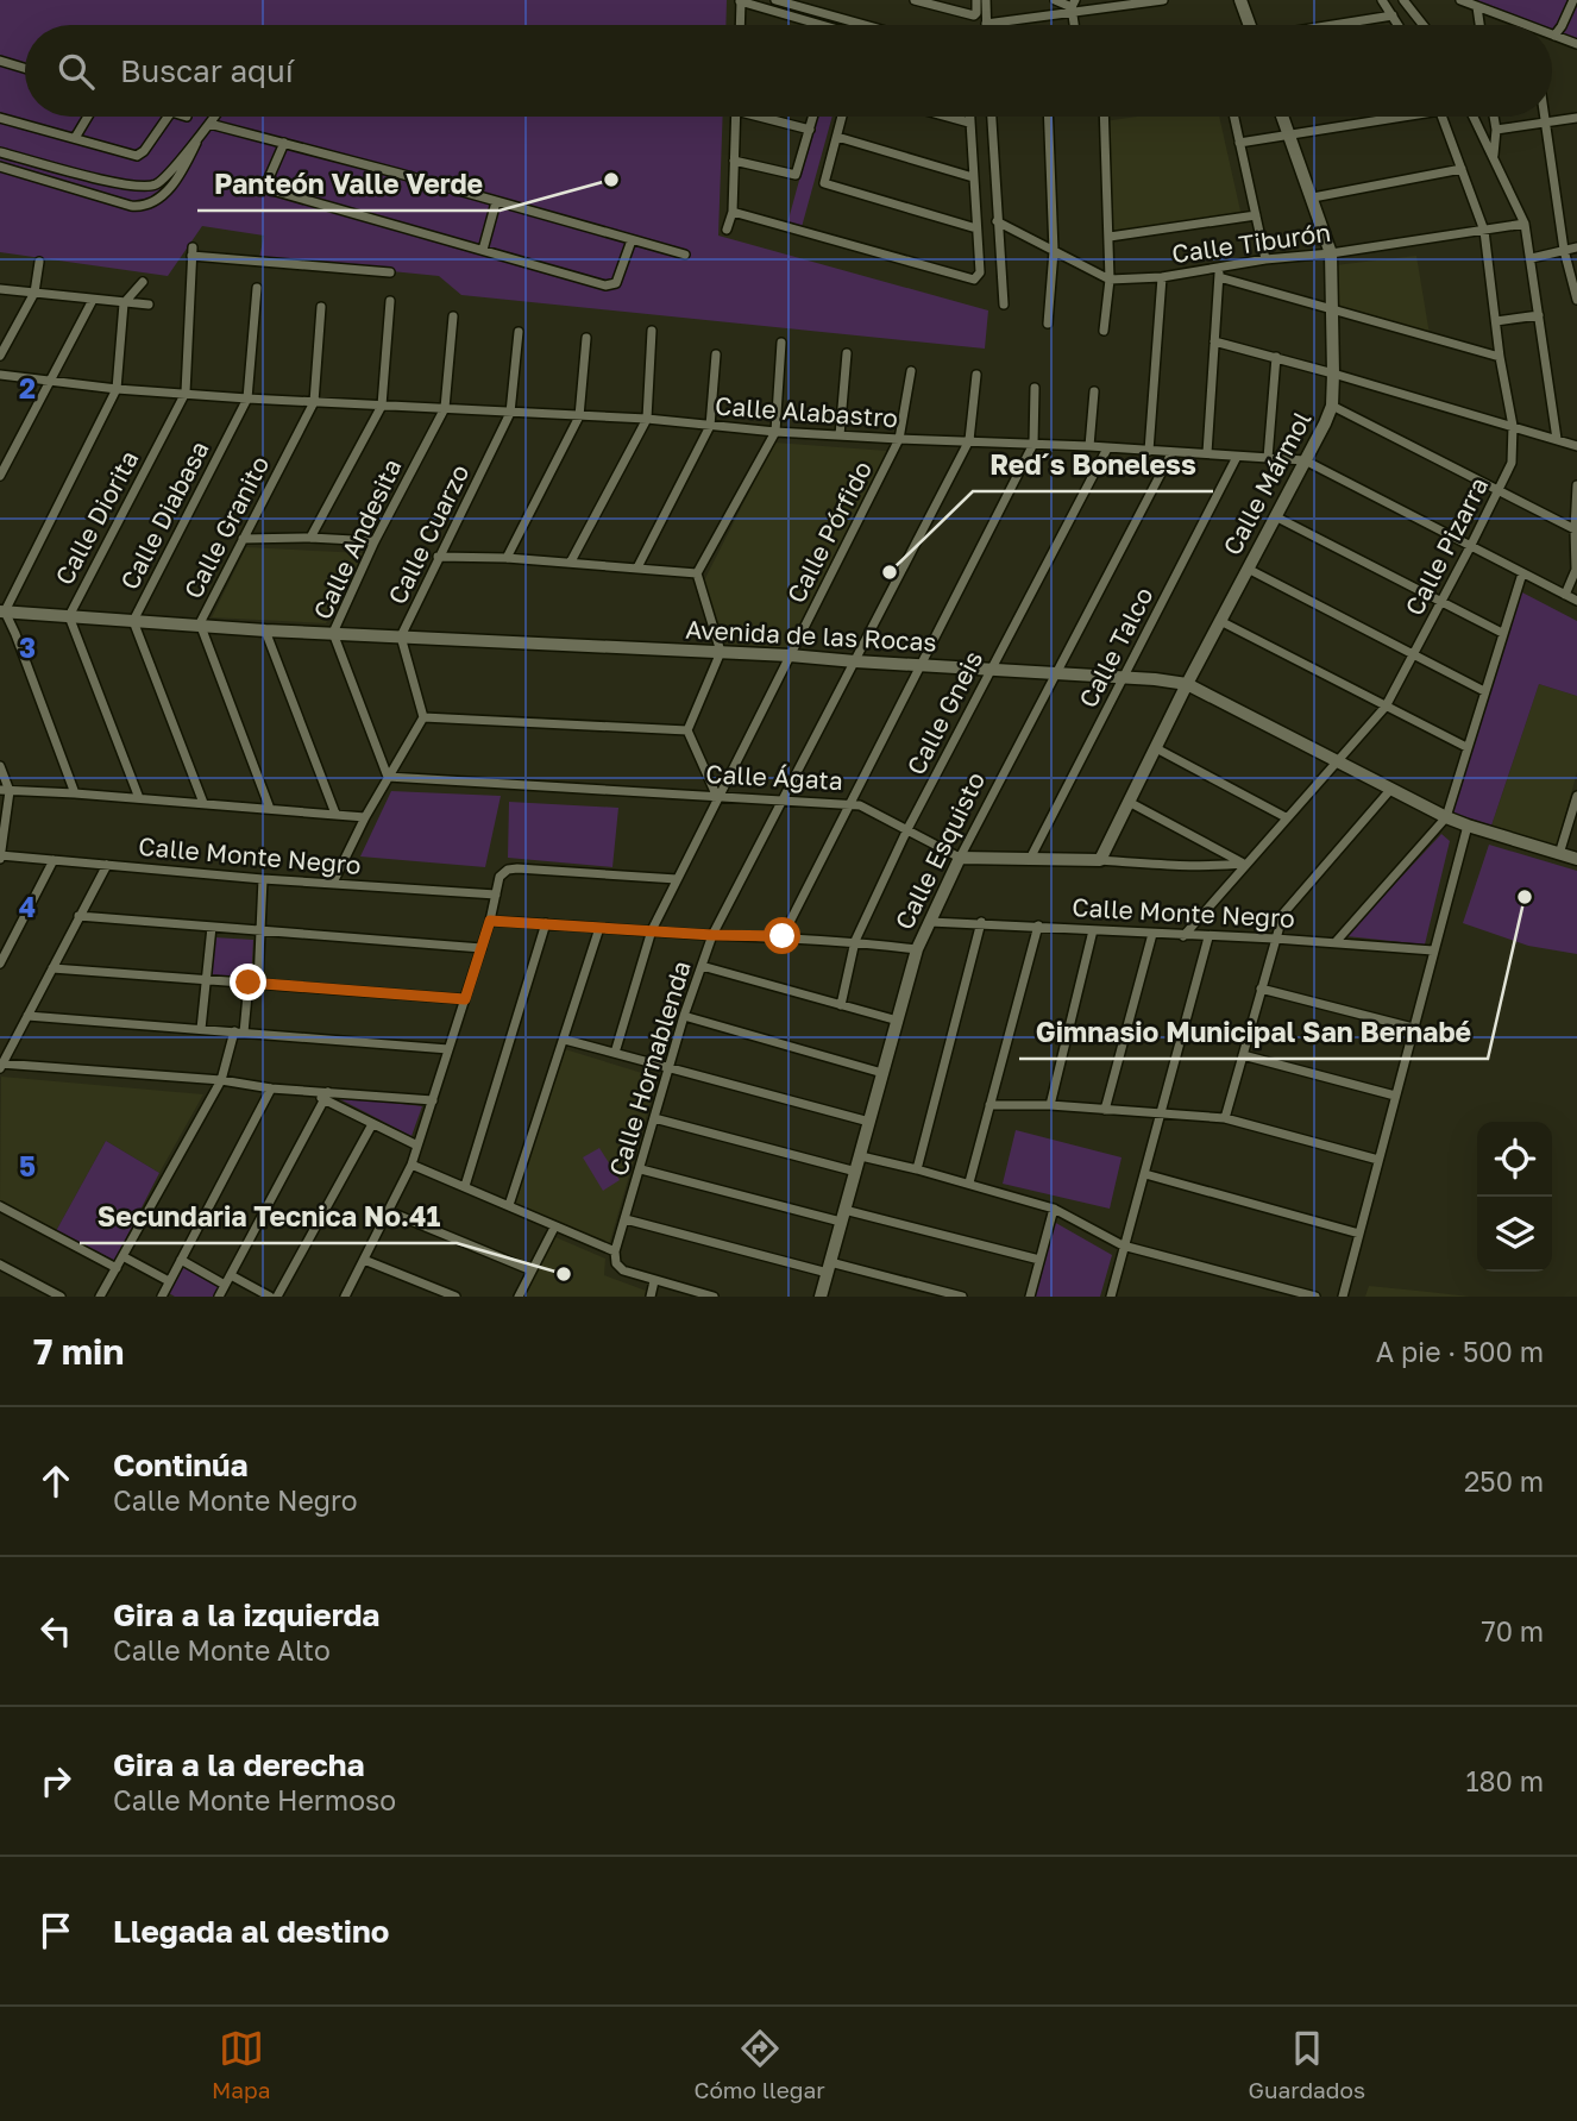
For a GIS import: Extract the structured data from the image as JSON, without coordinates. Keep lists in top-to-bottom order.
{
  "streets": {
    "street": [
      "Calle Tiburón",
      "Calle Alabastro",
      "Calle Mármol",
      "Calle Diabasa",
      "Calle Diorita",
      "Calle Granito",
      "Calle Pórfido",
      "Calle Cuarzo",
      "Calle Andesita",
      "Calle Pizarra",
      "Avenida de las Rocas",
      "Calle Talco",
      "Calle Gneis",
      "Calle Ágata",
      "Calle Esquisto",
      "Calle Monte Negro",
      "Calle Hornablenda"
    ]
  },
  "crossings": [
    ["Calle Tiburón", "Calle Mármol"],
    ["Calle Tiburón", "Calle Pizarra"],
    ["Calle Alabastro", "Calle Mármol"],
    ["Calle Alabastro", "Calle Diabasa"],
    ["Calle Alabastro", "Calle Diorita"],
    ["Calle Alabastro", "Calle Granito"],
    ["Calle Alabastro", "Calle Pórfido"],
    ["Calle Alabastro", "Calle Cuarzo"],
    ["Calle Alabastro", "Calle Andesita"],
    ["Calle Alabastro", "Calle Pizarra"],
    ["Calle Alabastro", "Calle Talco"],
    ["Calle Alabastro", "Calle Gneis"],
    ["Calle Alabastro", "Calle Esquisto"],
    ["Calle Alabastro", "Calle Hornablenda"],
    ["Calle Mármol", "Avenida de las Rocas"],
    ["Calle Mármol", "Calle Ágata"],
    ["Calle Diabasa", "Avenida de las Rocas"],
    ["Calle Diorita", "Avenida de las Rocas"],
    ["Calle Granito", "Avenida de las Rocas"],
    ["Calle Pórfido", "Avenida de las Rocas"],
    ["Calle Pórfido", "Calle Ágata"],
    ["Calle Cuarzo", "Avenida de las Rocas"],
    ["Calle Andesita", "Avenida de las Rocas"],
    ["Calle Andesita", "Calle Ágata"],
    ["Calle Pizarra", "Avenida de las Rocas"],
    ["Calle Pizarra", "Calle Ágata"],
    ["Calle Pizarra", "Calle Monte Negro"],
    ["Avenida de las Rocas", "Calle Talco"],
    ["Avenida de las Rocas", "Calle Gneis"],
    ["Avenida de las Rocas", "Calle Esquisto"],
    ["Avenida de las Rocas", "Calle Hornablenda"],
    ["Calle Talco", "Calle Ágata"],
    ["Calle Gneis", "Calle Ágata"],
    ["Calle Ágata", "Calle Esquisto"],
    ["Calle Ágata", "Calle Hornablenda"],
    ["Calle Esquisto", "Calle Monte Negro"]
  ],
  "places": [
    "Panteón Valle Verde",
    "Red´s Boneless",
    "Gimnasio Municipal San Bernabé",
    "Secundaria Tecnica No.41"
  ],
  "page": {
    "search": "Buscar aquí",
    "heading": ["7 min", "A pie · 500 m"],
    "list": [
      ["Continúa", "Calle Monte Negro", "250 m"],
      ["Gira a la izquierda", "Calle Monte Alto", "70 m"],
      ["Gira a la derecha", "Calle Monte Hermoso", "180 m"],
      "Llegada al destino"
    ],
    "nav": ["Mapa", "Cómo llegar", "Guardados"]
  },
  "grid": {
    "rows": [
      "2",
      "3",
      "4",
      "5"
    ]
  }
}
